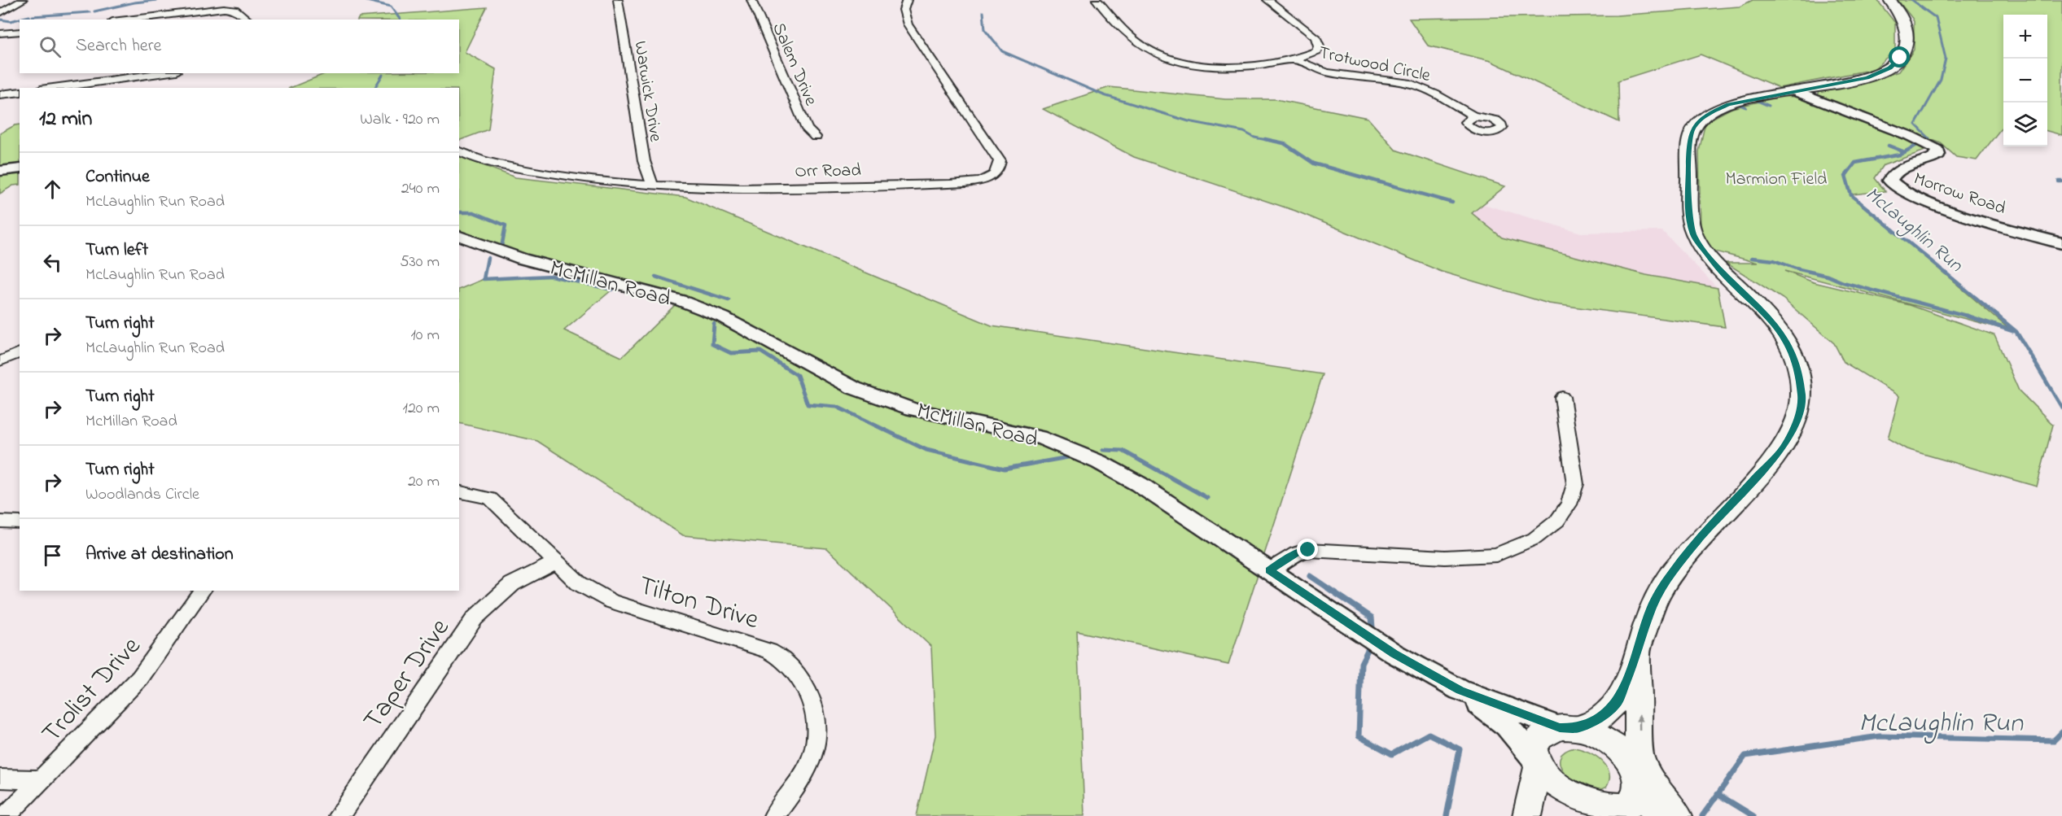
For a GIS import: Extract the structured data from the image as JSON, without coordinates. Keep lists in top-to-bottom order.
{
  "streets": {
    "street": [
      "Trotwood Circle",
      "Salem Drive",
      "Warwick Drive",
      "Orr Road",
      "Morrow Road",
      "McMillan Road",
      "Tilton Drive",
      "Taper Drive",
      "Trolist Drive"
    ]
  },
  "crossings": [
    ["Warwick Drive", "Orr Road"],
    ["Tilton Drive", "Taper Drive"]
  ],
  "water": ["McLaughlin Run"],
  "parks": ["Marmion Field"],
  "page": {
    "map_buttons": ["+", "−"],
    "search": "Search here",
    "heading": ["12 min", "Walk · 920 m"],
    "list": [
      ["Continue", "McLaughlin Run Road", "240 m"],
      ["Turn left", "McLaughlin Run Road", "530 m"],
      ["Turn right", "McLaughlin Run Road", "10 m"],
      ["Turn right", "McMillan Road", "120 m"],
      ["Turn right", "Woodlands Circle", "20 m"],
      "Arrive at destination"
    ]
  }
}
